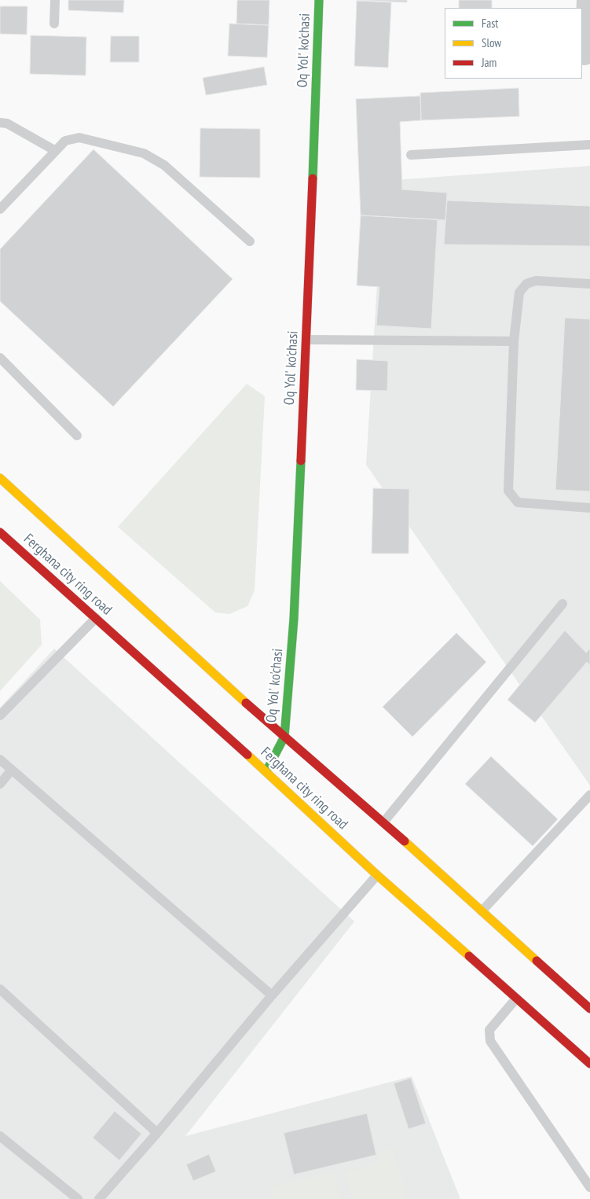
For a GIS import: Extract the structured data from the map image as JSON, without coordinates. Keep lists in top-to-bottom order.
{
  "streets": {
    "main road": ["Oq Yol' ko'chasi", "Ferghana city ring road"]
  },
  "crossings": [
    ["Oq Yol' ko'chasi", "Ferghana city ring road"]
  ],
  "legend": ["Fast", "Slow", "Jam"]
}
